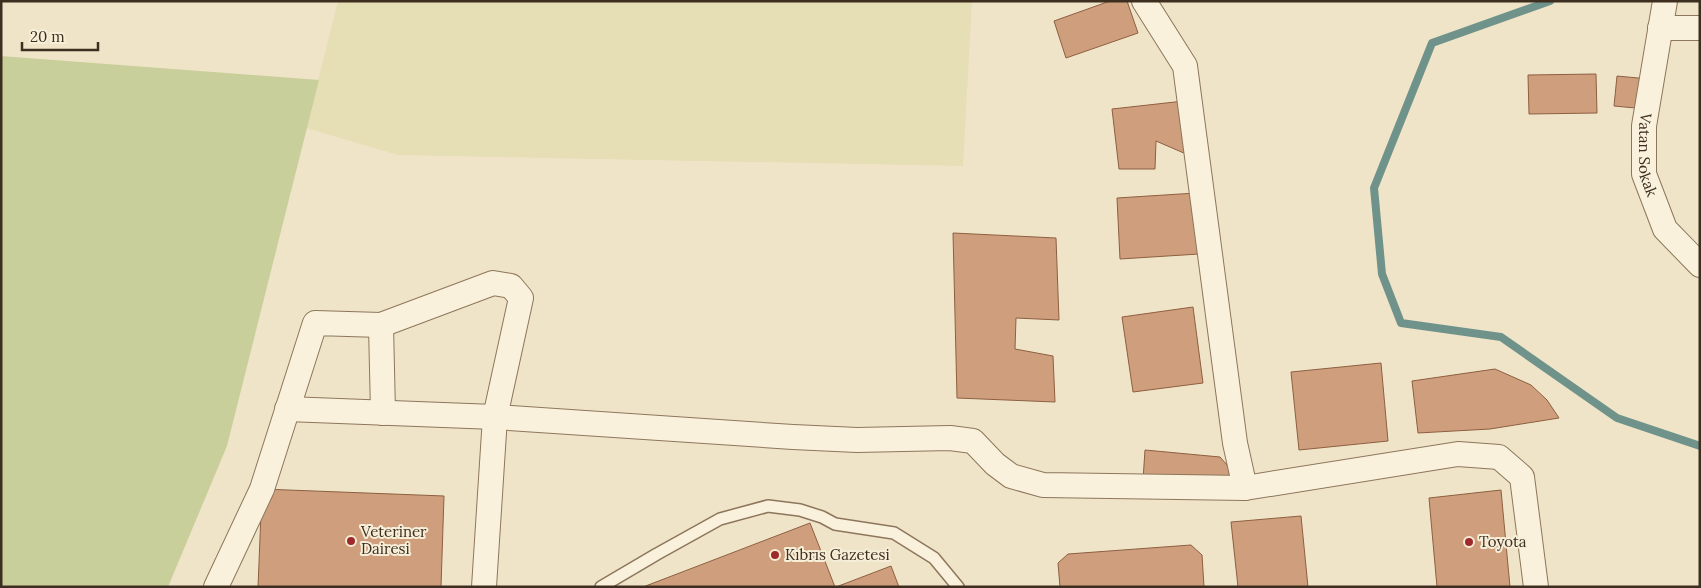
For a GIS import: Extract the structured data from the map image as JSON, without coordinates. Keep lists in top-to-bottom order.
{
  "streets": {
    "street": ["Vatan Sokak"]
  },
  "places": ["Veteriner Dairesi", "Toyota", "Kıbrıs Gazetesi"],
  "scale_bar": "20 m"
}
